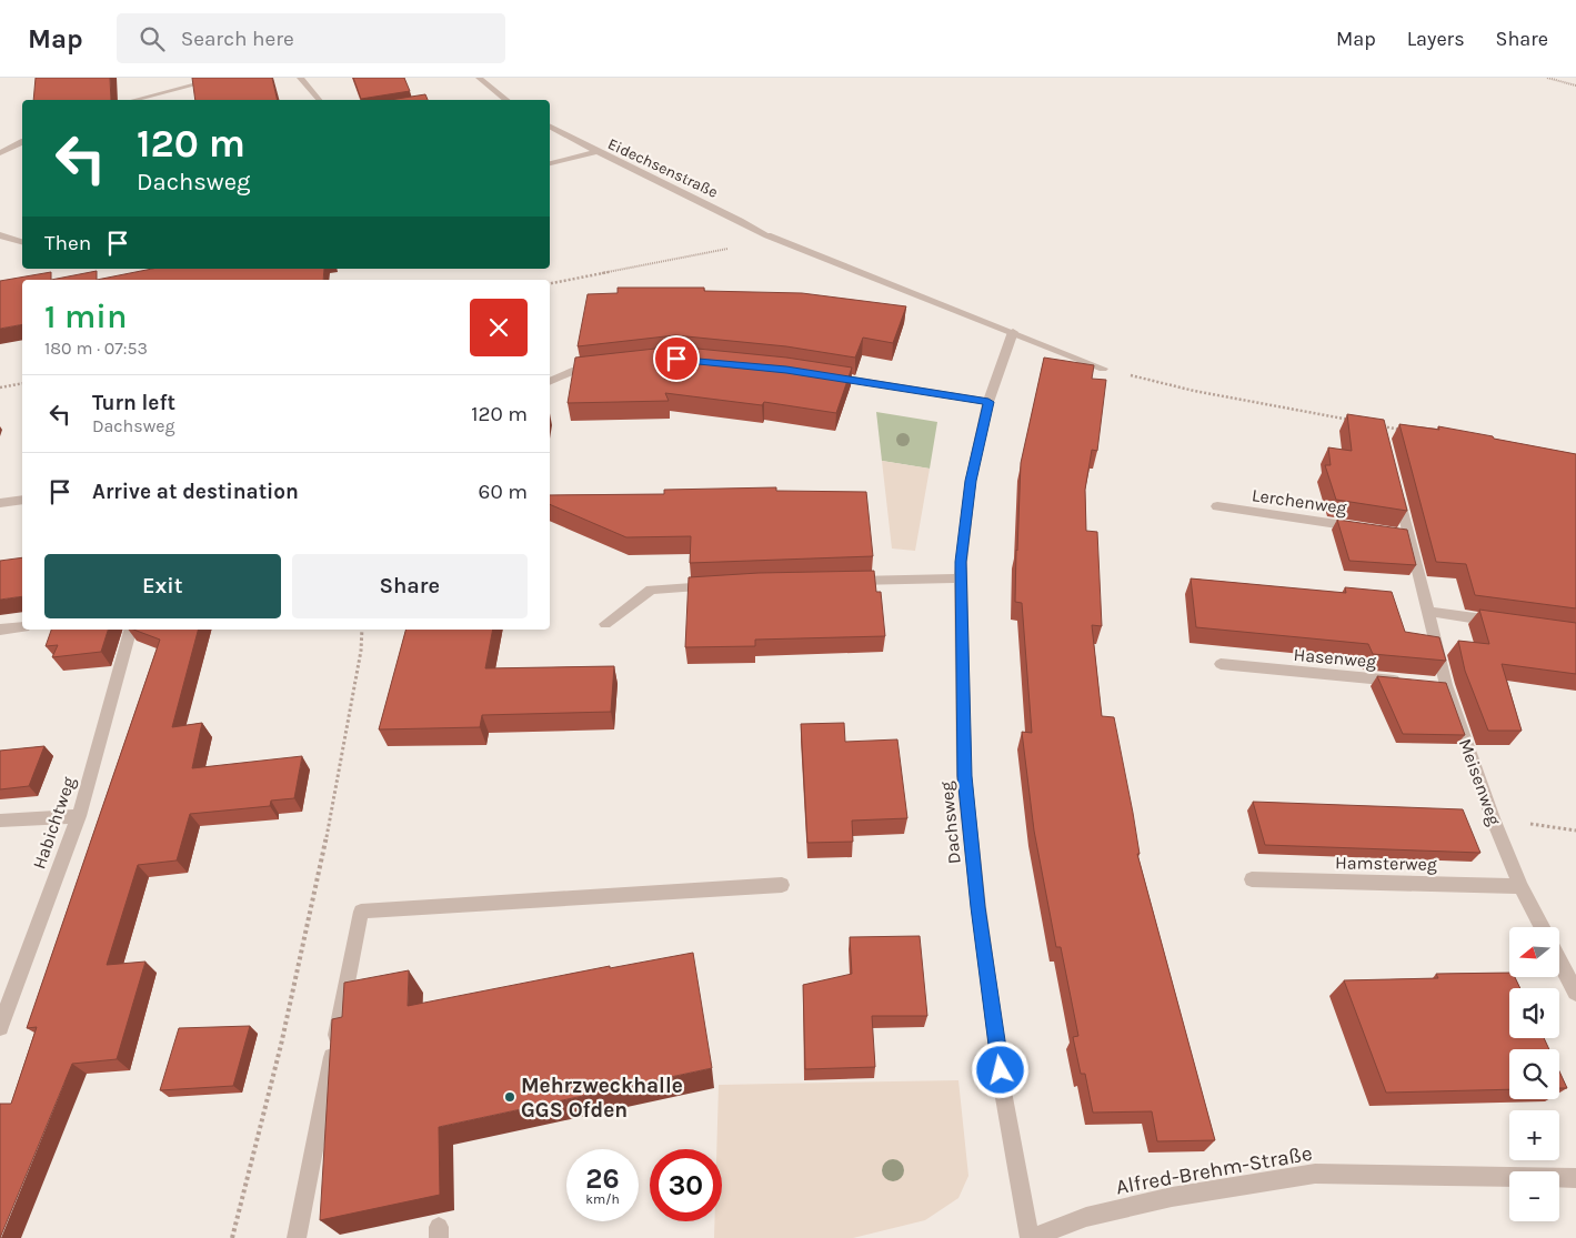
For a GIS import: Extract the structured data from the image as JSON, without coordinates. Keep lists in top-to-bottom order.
{
  "streets": {
    "street": [
      "Eidechsenstraße",
      "Lerchenweg",
      "Hasenweg",
      "Meisenweg",
      "Habichtweg",
      "Dachsweg",
      "Hamsterweg",
      "Alfred-Brehm-Straße"
    ]
  },
  "crossings": [
    ["Eidechsenstraße", "Dachsweg"],
    ["Meisenweg", "Hamsterweg"],
    ["Dachsweg", "Alfred-Brehm-Straße"]
  ],
  "places": ["Mehrzweckhalle GGS Ofden"],
  "north": "left",
  "page": {
    "header": "Map",
    "search": "Search here",
    "nav": ["Map", "Layers", "Share"],
    "turn": ["120 m", "Dachsweg"],
    "then": "Then",
    "heading": ["1 min", "180 m · 07:53"],
    "list": [
      {
        "name": "Turn left",
        "note": "Dachsweg",
        "value": "120 m"
      },
      {
        "name": "Arrive at destination",
        "value": "60 m"
      }
    ],
    "buttons": ["Exit", "Share"],
    "map_buttons": ["+", "−"],
    "speed": "26 km/h",
    "limit": "30"
  }
}
